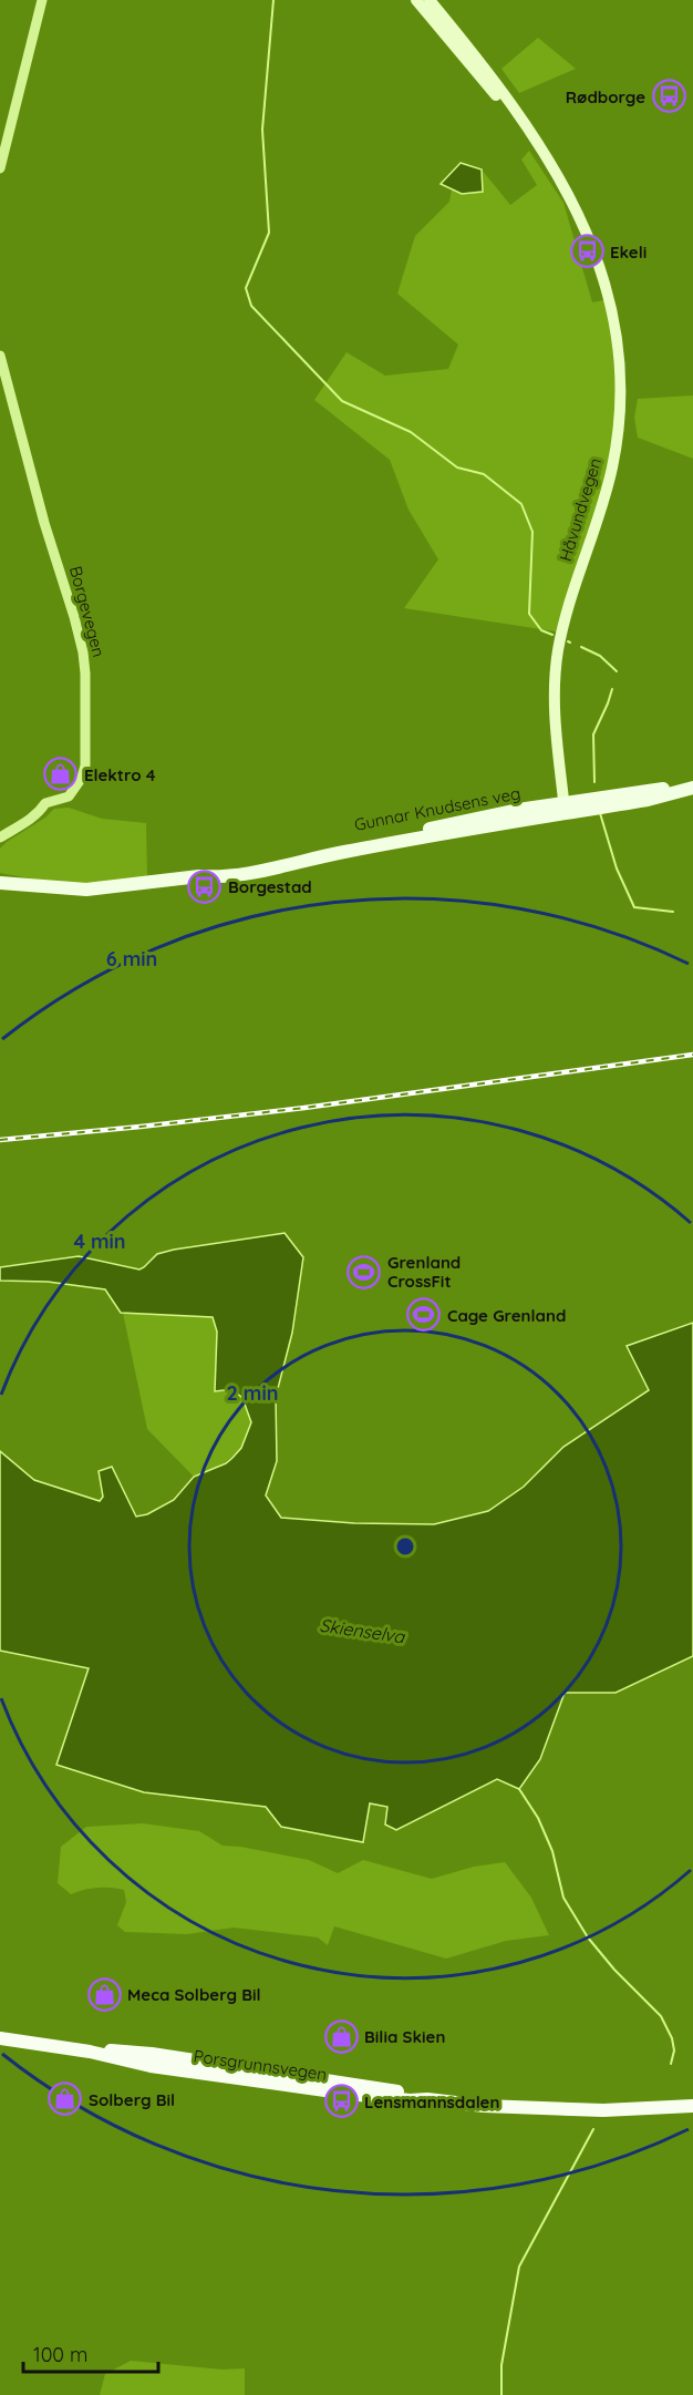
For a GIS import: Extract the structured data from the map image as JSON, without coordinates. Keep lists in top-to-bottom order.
{
  "streets": {
    "highway": ["Porsgrunnsvegen"],
    "main road": ["Håvundvegen", "Gunnar Knudsens veg"],
    "street": ["Borgevegen"]
  },
  "crossings": [
    ["Håvundvegen", "Gunnar Knudsens veg"]
  ],
  "water": ["Skienselva"],
  "places": {
    "bus stop": [
      "Rødborge",
      "Ekeli",
      "Borgestad",
      "Lensmannsdalen"
    ],
    "shop": [
      "Elektro 4",
      "Meca Solberg Bil",
      "Bilia Skien",
      "Solberg Bil"
    ],
    "sports": ["Grenland CrossFit", "Cage Grenland"]
  },
  "scale_bar": "100 m",
  "rings": ["6 min", "4 min", "2 min"]
}
